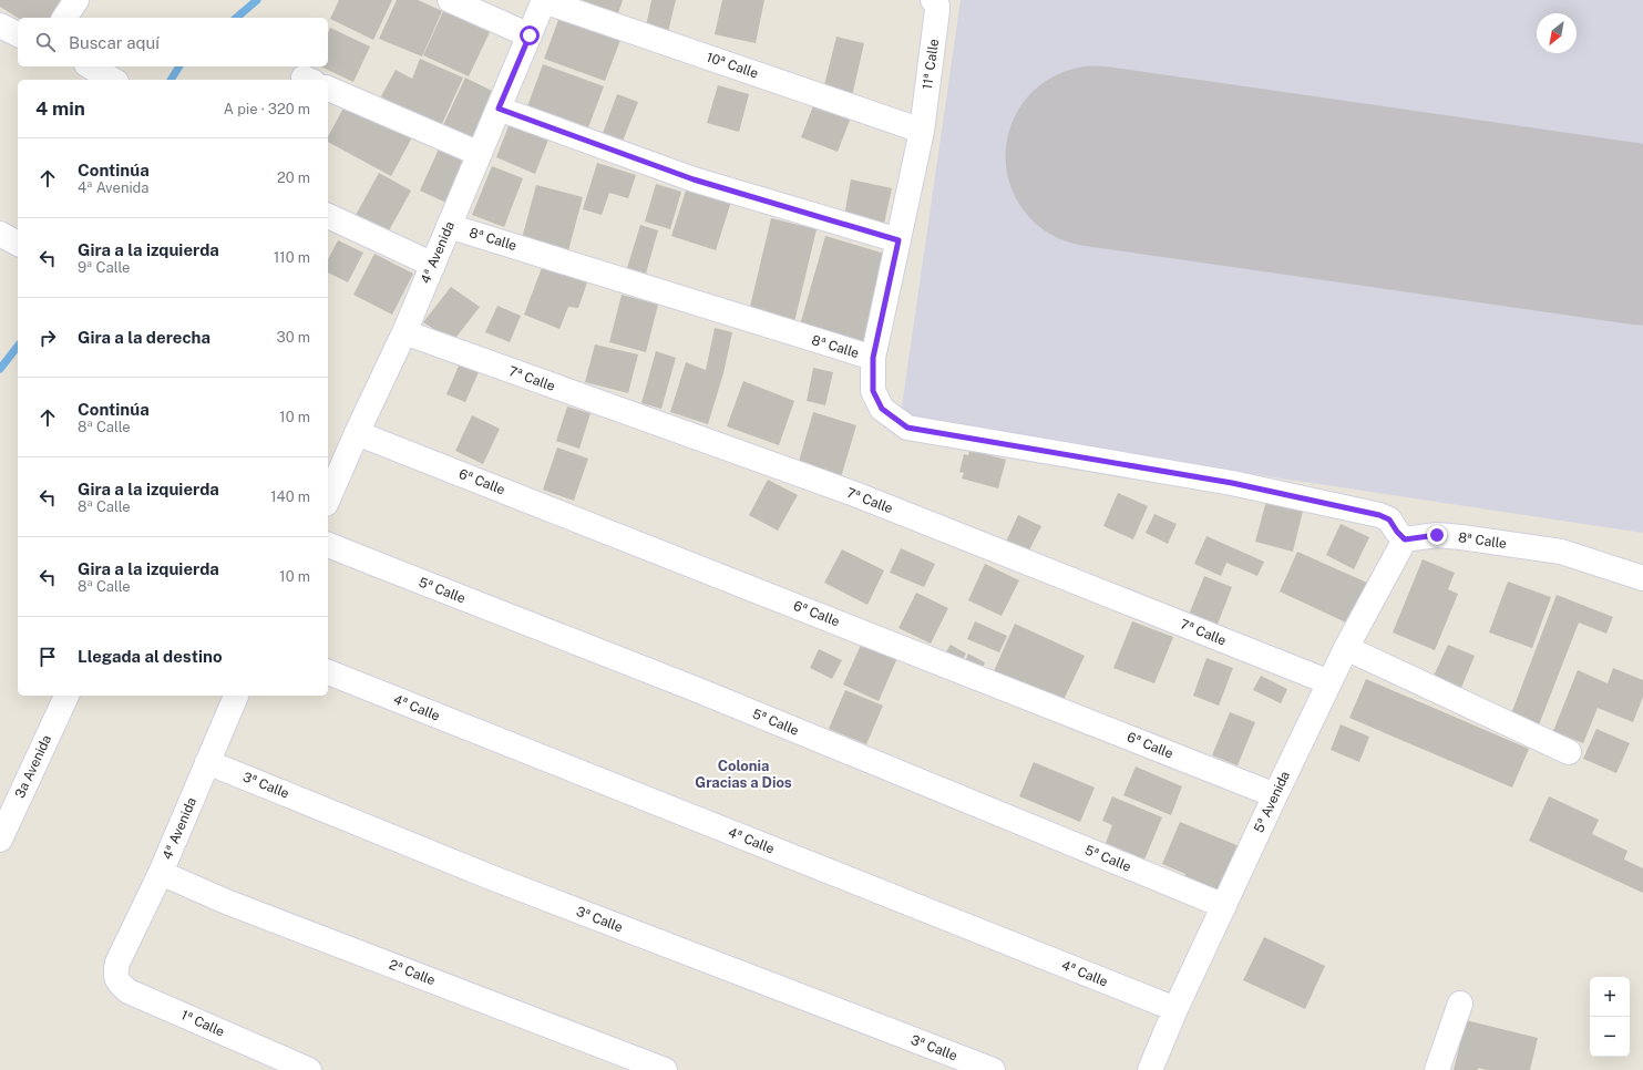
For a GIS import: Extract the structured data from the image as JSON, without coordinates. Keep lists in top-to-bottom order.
{
  "streets": {
    "street": [
      "11ª Calle",
      "10ª Calle",
      "8ª Calle",
      "4ª Avenida",
      "7ª Calle",
      "6ª Calle",
      "5ª Calle",
      "4ª Calle",
      "3a Avenida",
      "3ª Calle",
      "5ª Avenida",
      "2ª Calle",
      "1ª Calle"
    ]
  },
  "crossings": [
    ["11ª Calle", "10ª Calle"],
    ["11ª Calle", "8ª Calle"],
    ["10ª Calle", "4ª Avenida"],
    ["8ª Calle", "4ª Avenida"],
    ["8ª Calle", "5ª Avenida"],
    ["4ª Avenida", "7ª Calle"],
    ["4ª Avenida", "6ª Calle"],
    ["4ª Avenida", "3ª Calle"],
    ["4ª Avenida", "2ª Calle"],
    ["4ª Avenida", "1ª Calle"],
    ["7ª Calle", "5ª Avenida"],
    ["6ª Calle", "5ª Avenida"],
    ["5ª Calle", "5ª Avenida"],
    ["4ª Calle", "5ª Avenida"]
  ],
  "districts": ["Colonia Gracias a Dios"],
  "north": "bottom left",
  "page": {
    "search": "Buscar aquí",
    "heading": ["4 min", "A pie · 320 m"],
    "list": [
      ["Continúa", "4ª Avenida", "20 m"],
      ["Gira a la izquierda", "9ª Calle", "110 m"],
      ["Gira a la derecha", "30 m"],
      ["Continúa", "8ª Calle", "10 m"],
      ["Gira a la izquierda", "8ª Calle", "140 m"],
      ["Gira a la izquierda", "8ª Calle", "10 m"],
      "Llegada al destino"
    ],
    "map_buttons": ["+", "−"]
  }
}
